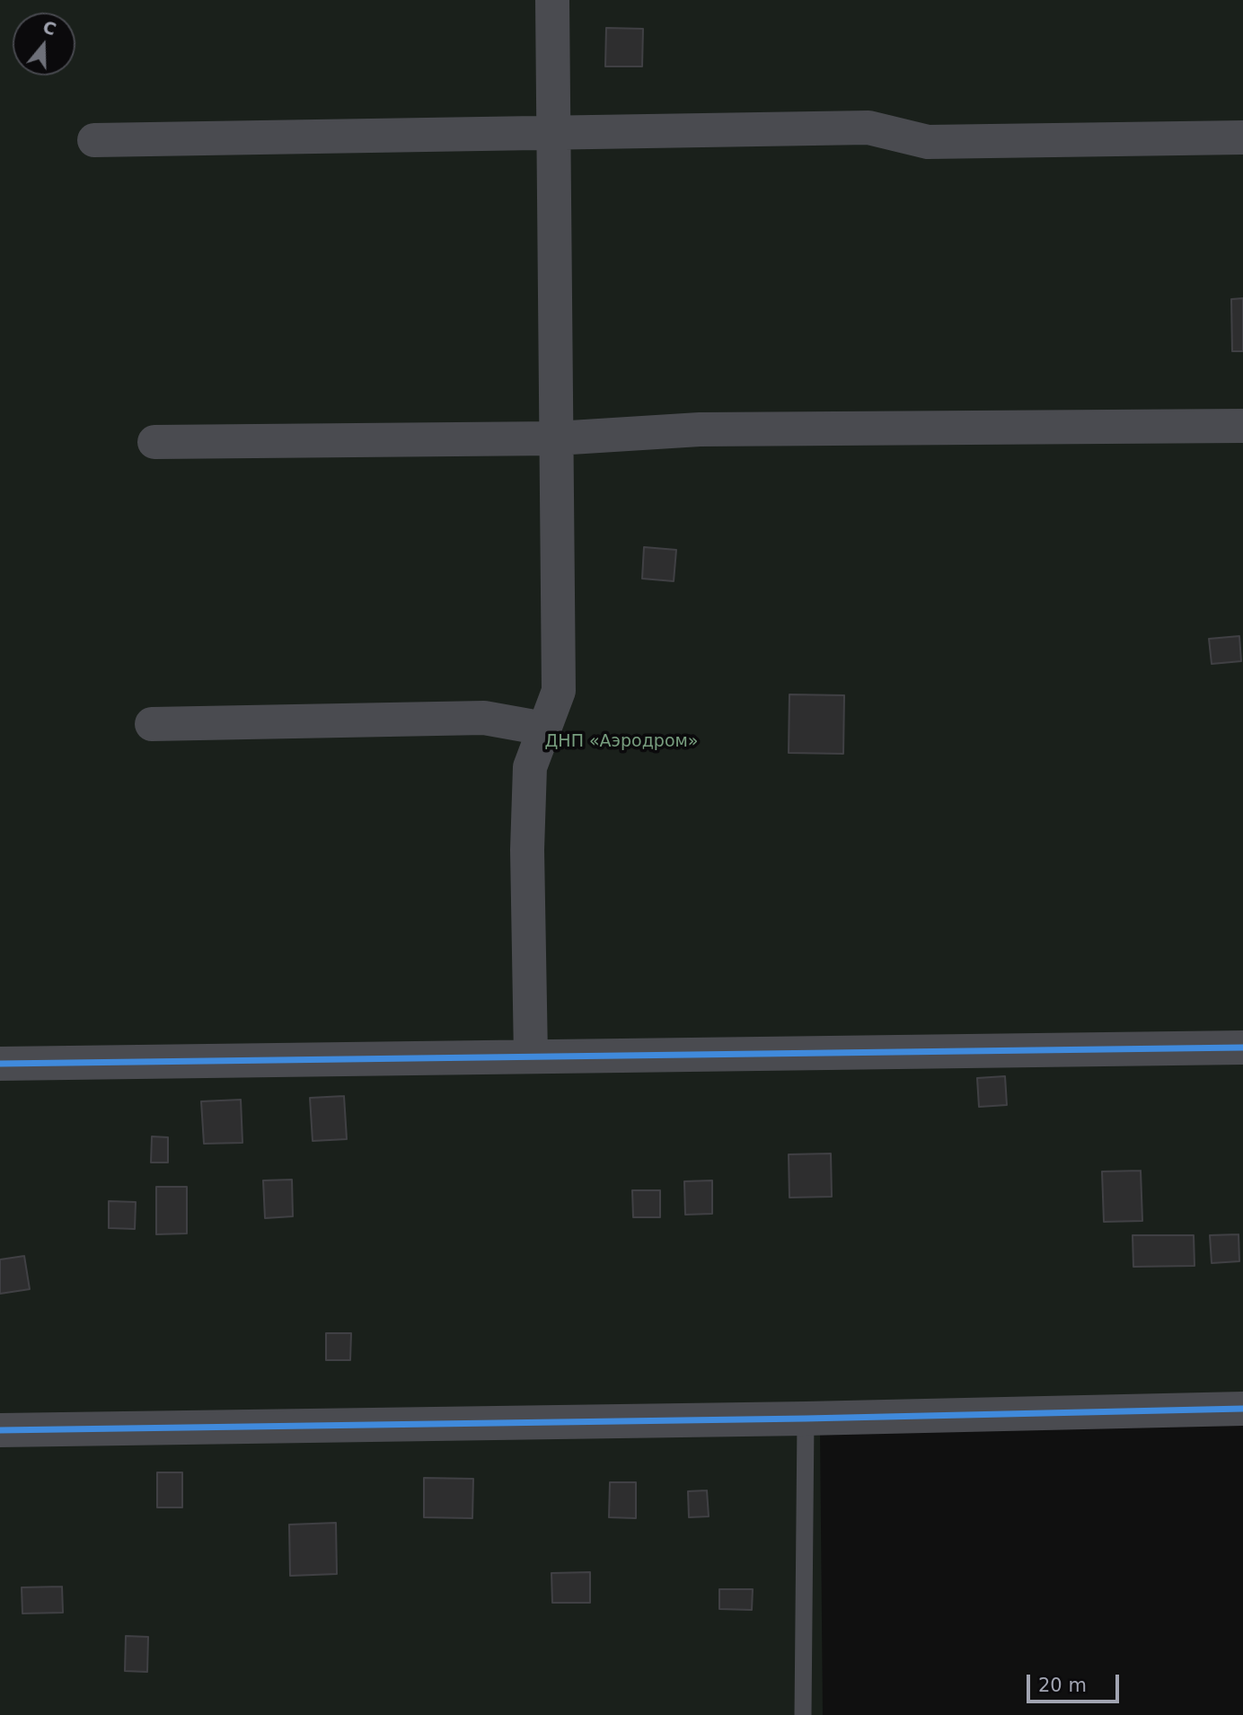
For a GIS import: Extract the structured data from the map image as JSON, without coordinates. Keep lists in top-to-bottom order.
{
  "parks": ["ДНП «Аэродром»"],
  "scale_bar": "20 m",
  "north": "top"
}
